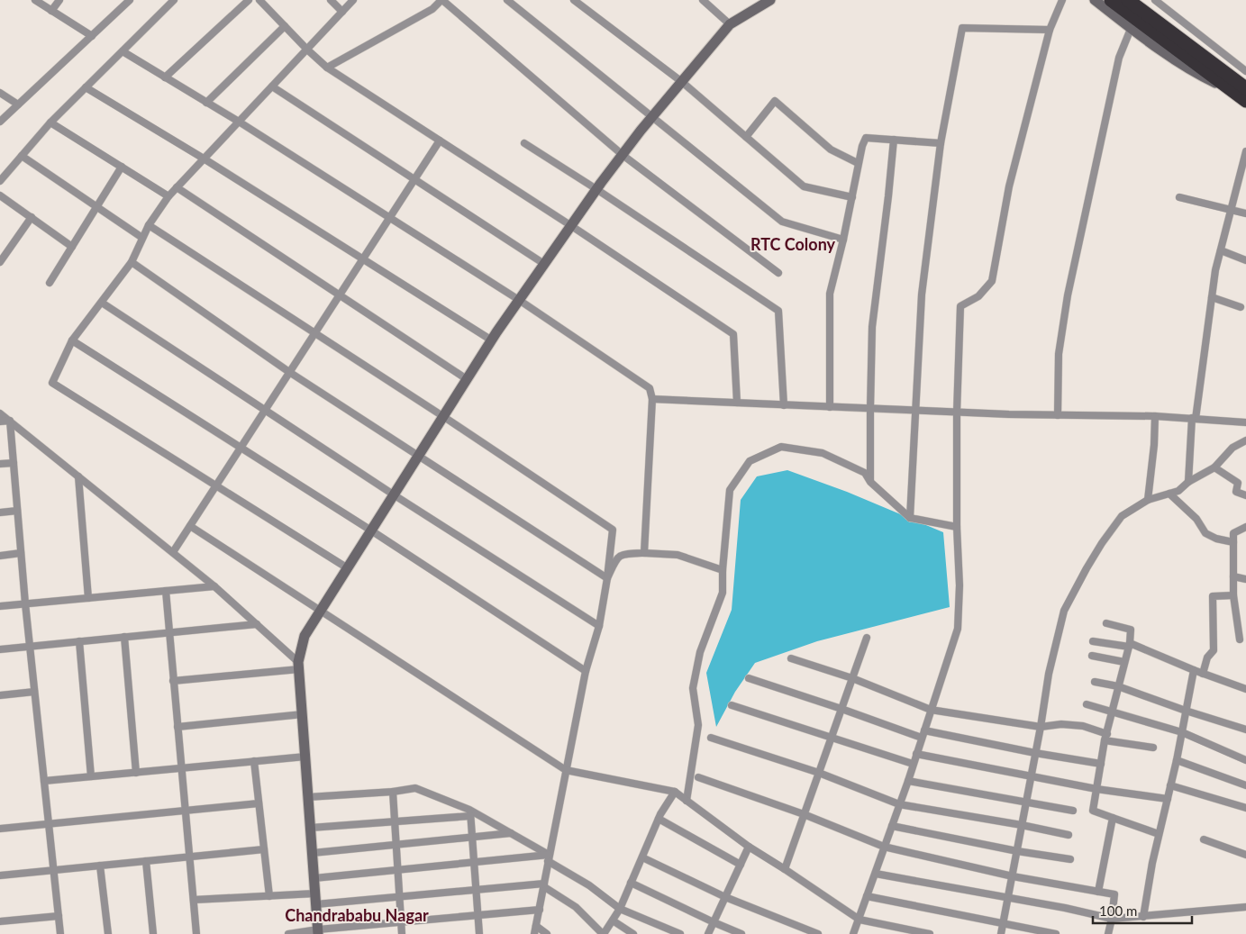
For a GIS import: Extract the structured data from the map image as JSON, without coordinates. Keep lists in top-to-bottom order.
{
  "districts": ["RTC Colony", "Chandrababu Nagar"],
  "scale_bar": "100 m"
}
